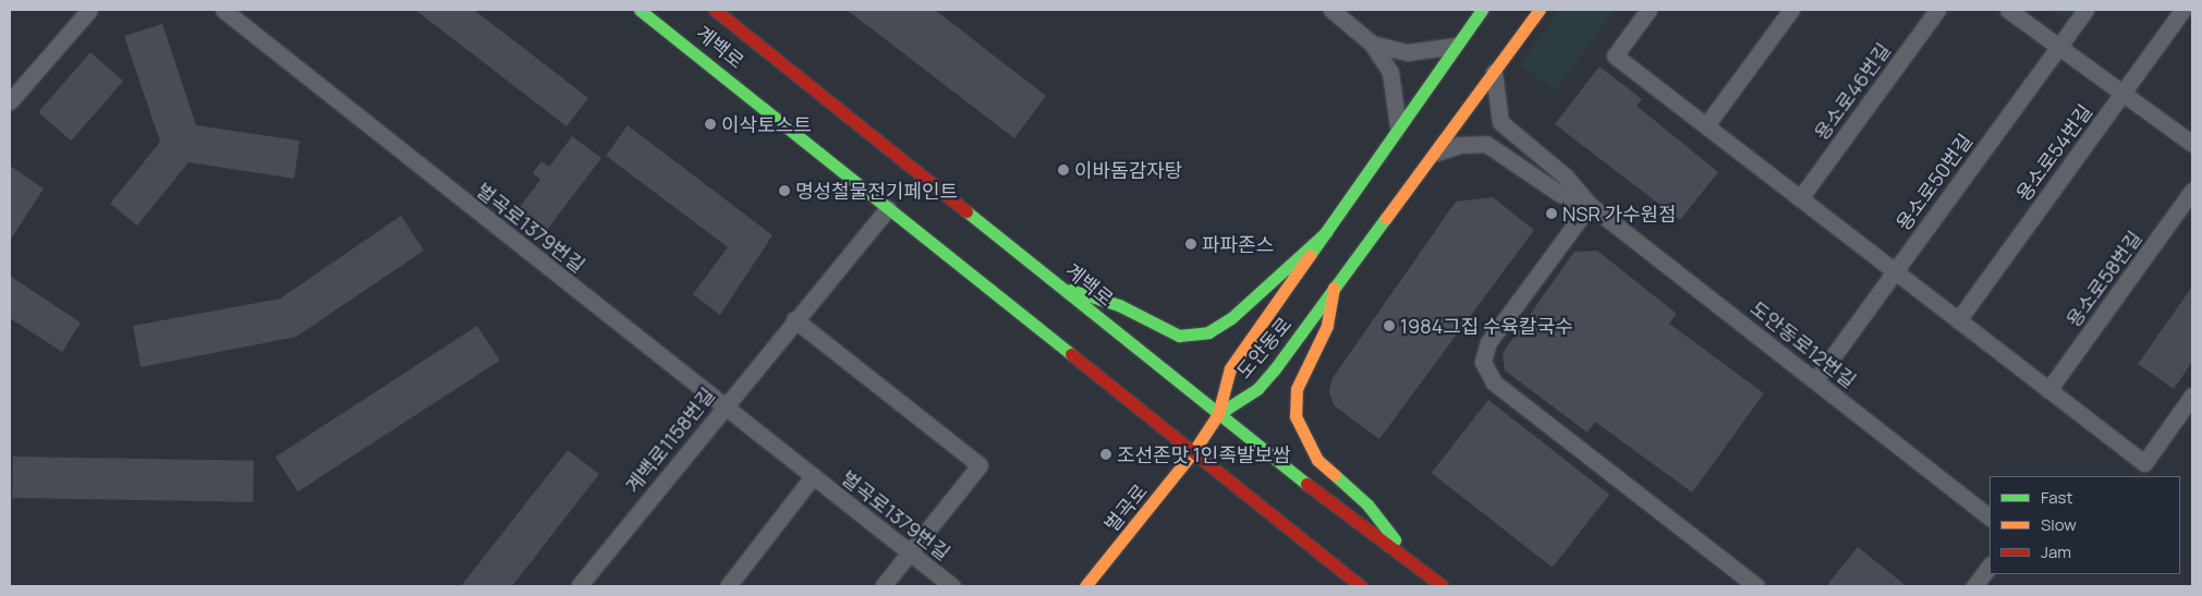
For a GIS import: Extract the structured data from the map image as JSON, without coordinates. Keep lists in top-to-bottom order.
{
  "streets": {
    "main road": ["계백로", "도안동로", "벌곡로"],
    "street": [
      "용소로46번길",
      "용소로54번길",
      "용소로50번길",
      "벌곡로1379번길",
      "용소로58번길",
      "도안동로12번길",
      "계백로1158번길"
    ]
  },
  "crossings": [
    ["계백로", "도안동로"],
    ["계백로", "계백로1158번길"],
    ["계백로", "벌곡로"],
    ["용소로50번길", "도안동로12번길"],
    ["벌곡로1379번길", "계백로1158번길"],
    ["도안동로", "벌곡로"]
  ],
  "places": [
    "이삭토스트",
    "이바돔감자탕",
    "명성철물전기페인트",
    "NSR 가수원점",
    "파파존스",
    "1984그집 수육칼국수",
    "조선존맛 1인족발보쌈"
  ],
  "legend": ["Fast", "Slow", "Jam"]
}
